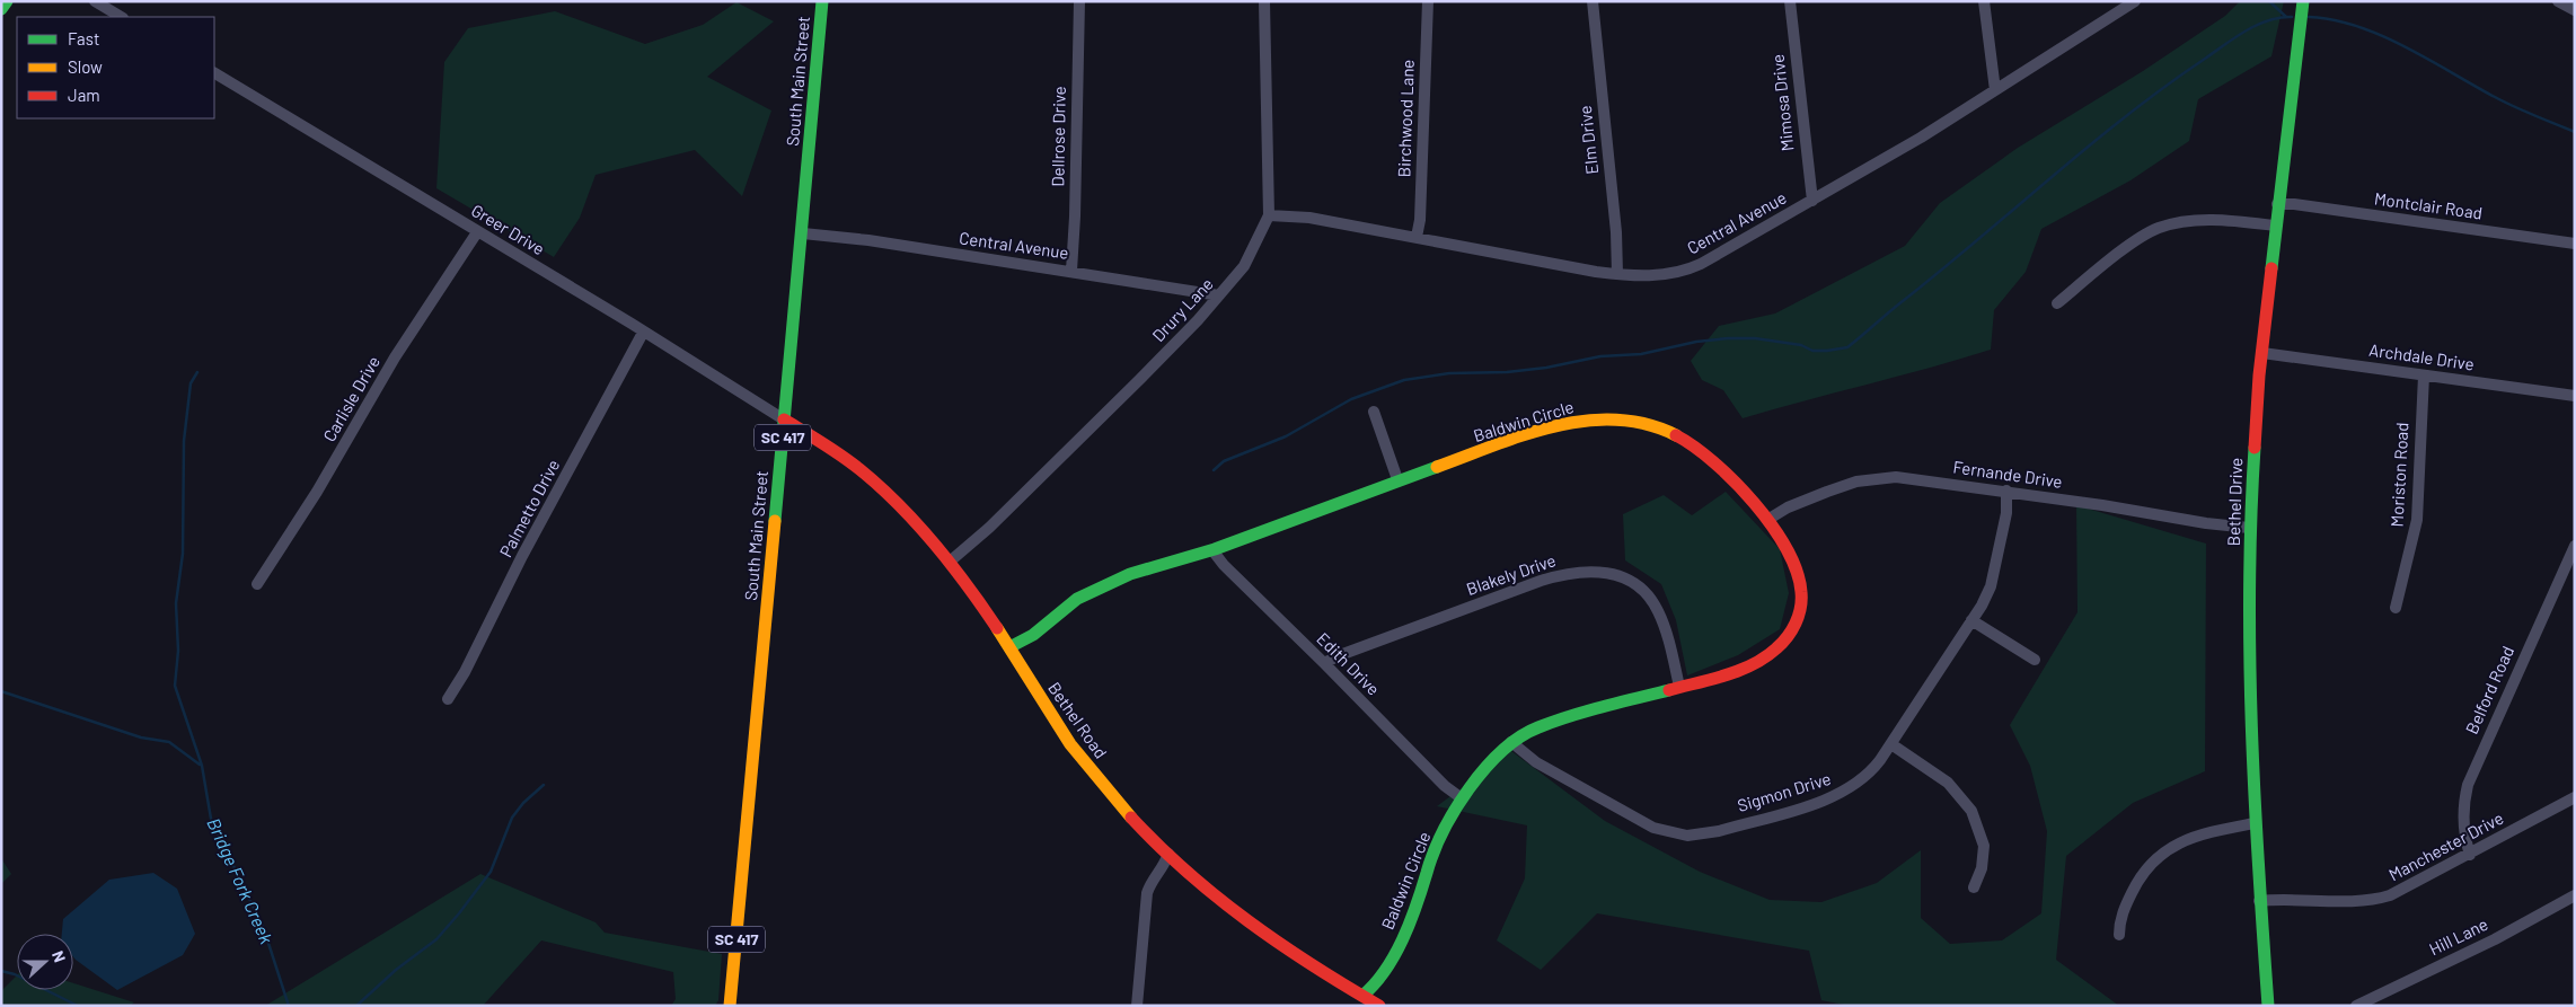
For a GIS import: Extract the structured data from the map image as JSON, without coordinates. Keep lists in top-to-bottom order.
{
  "streets": {
    "street": [
      "South Main Street",
      "Mimosa Drive",
      "Birchwood Lane",
      "Dellrose Drive",
      "Elm Drive",
      "Montclair Road",
      "Central Avenue",
      "Greer Drive",
      "Drury Lane",
      "Archdale Drive",
      "Carlisle Drive",
      "Baldwin Circle",
      "SC 417",
      "Fernande Drive",
      "Moriston Road",
      "Bethel Drive",
      "Palmetto Drive",
      "Blakely Drive",
      "Edith Drive",
      "Belford Road",
      "Bethel Road",
      "Sigmon Drive",
      "Manchester Drive",
      "Hill Lane"
    ]
  },
  "crossings": [
    ["South Main Street", "Central Avenue"],
    ["South Main Street", "Greer Drive"],
    ["South Main Street", "Bethel Road"],
    ["Mimosa Drive", "Central Avenue"],
    ["Birchwood Lane", "Central Avenue"],
    ["Dellrose Drive", "Central Avenue"],
    ["Elm Drive", "Central Avenue"],
    ["Montclair Road", "Bethel Drive"],
    ["Central Avenue", "Drury Lane"],
    ["Greer Drive", "Carlisle Drive"],
    ["Greer Drive", "Palmetto Drive"],
    ["Greer Drive", "Bethel Road"],
    ["Drury Lane", "Bethel Road"],
    ["Archdale Drive", "Moriston Road"],
    ["Archdale Drive", "Bethel Drive"],
    ["Baldwin Circle", "Fernande Drive"],
    ["Baldwin Circle", "Blakely Drive"],
    ["Baldwin Circle", "Edith Drive"],
    ["Baldwin Circle", "Bethel Road"],
    ["Baldwin Circle", "Sigmon Drive"],
    ["Fernande Drive", "Bethel Drive"],
    ["Fernande Drive", "Sigmon Drive"],
    ["Bethel Drive", "Manchester Drive"],
    ["Blakely Drive", "Edith Drive"],
    ["Belford Road", "Manchester Drive"]
  ],
  "water": ["Bridge Fork Creek"],
  "legend": ["Fast", "Slow", "Jam"],
  "north": "right"
}
